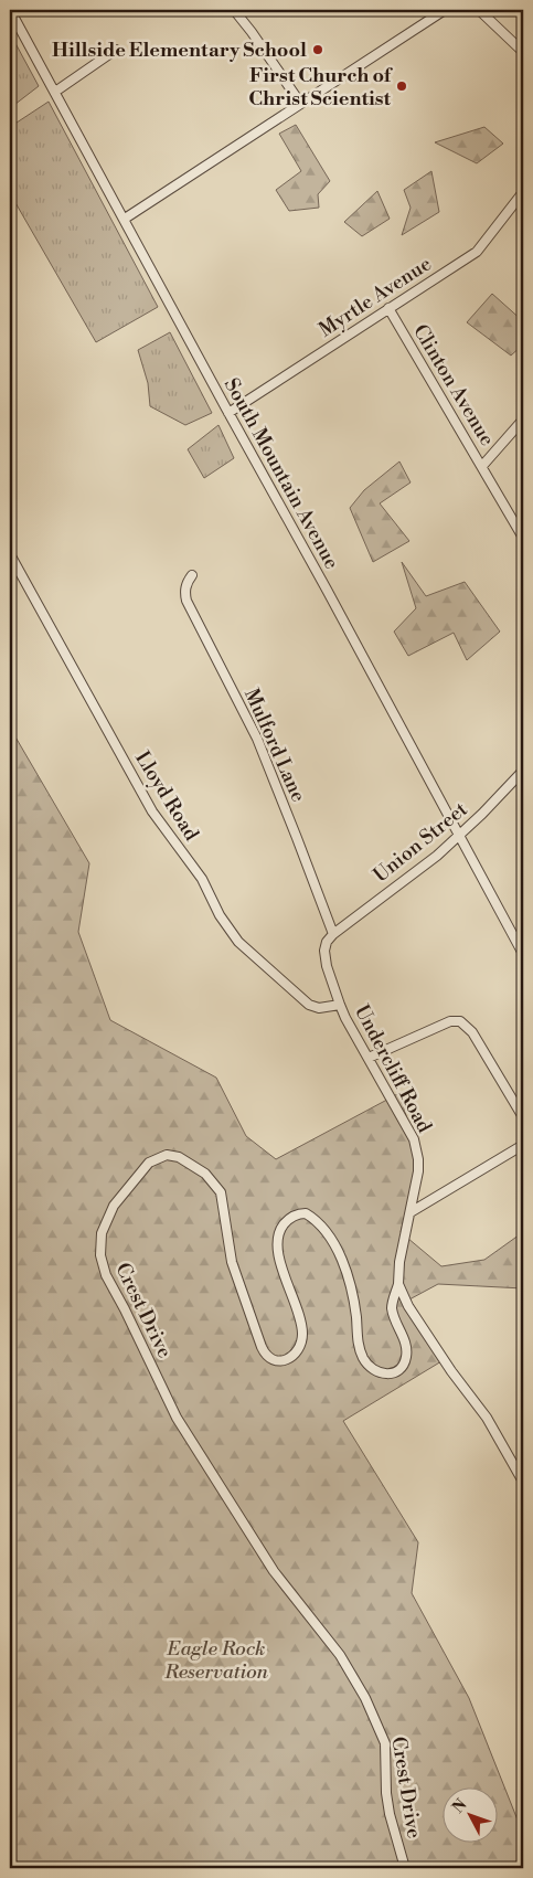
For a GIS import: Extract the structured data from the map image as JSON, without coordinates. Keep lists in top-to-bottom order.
{
  "streets": {
    "street": [
      "Myrtle Avenue",
      "Clinton Avenue",
      "South Mountain Avenue",
      "Mulford Lane",
      "Lloyd Road",
      "Union Street",
      "Undercliff Road",
      "Crest Drive"
    ]
  },
  "crossings": [
    ["Myrtle Avenue", "Clinton Avenue"],
    ["Myrtle Avenue", "South Mountain Avenue"],
    ["South Mountain Avenue", "Union Street"],
    ["Mulford Lane", "Union Street"],
    ["Mulford Lane", "Undercliff Road"],
    ["Lloyd Road", "Undercliff Road"],
    ["Union Street", "Undercliff Road"],
    ["Undercliff Road", "Crest Drive"]
  ],
  "parks": ["Eagle Rock Reservation"],
  "places": ["Hillside Elementary School", "First Church of Christ Scientist"],
  "north": "top left"
}
